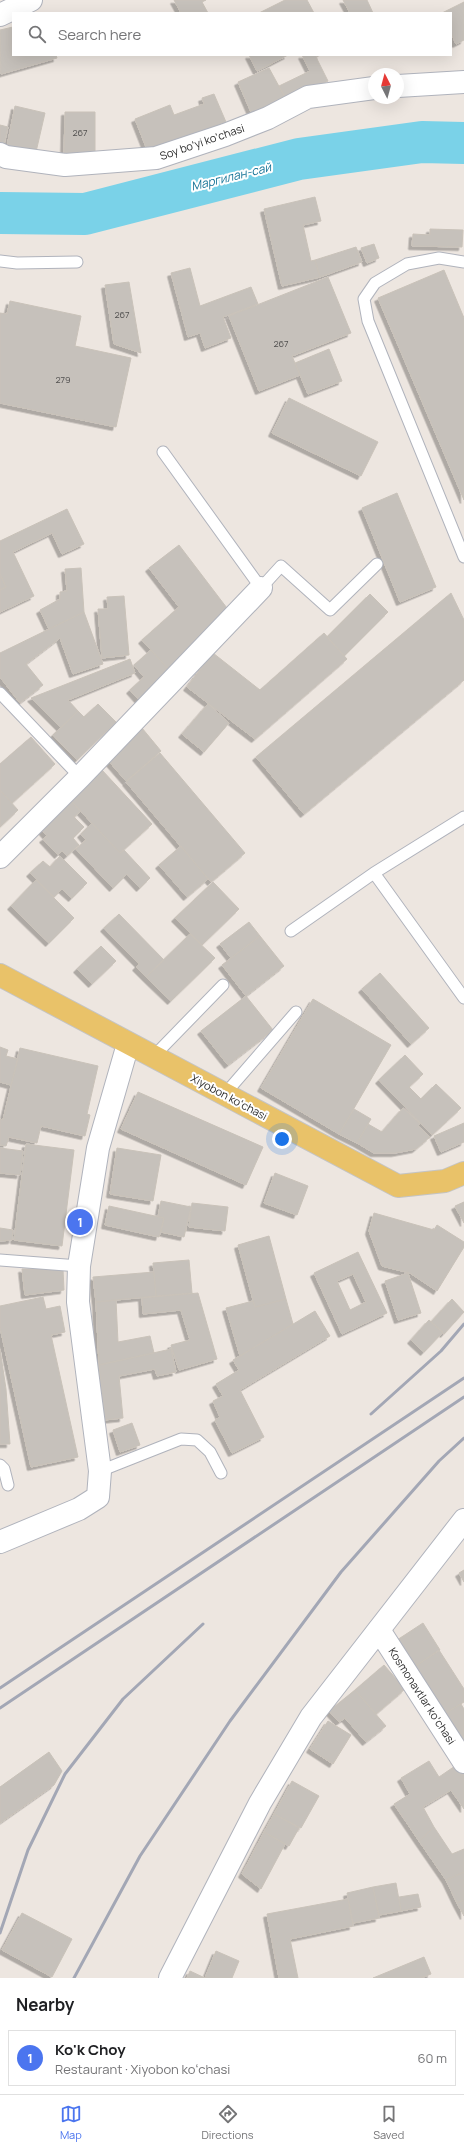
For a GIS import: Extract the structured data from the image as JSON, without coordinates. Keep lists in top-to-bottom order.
{
  "streets": {
    "main road": ["Xiyobon koʻchasi"],
    "street": ["Soy boʻyi koʻchasi", "Kosmonavtlar koʻchasi"]
  },
  "water": ["Маргилан-сай"],
  "house_numbers": [
    "267",
    "267",
    "267",
    "279"
  ],
  "north": "top",
  "page": {
    "search": "Search here",
    "pins": "1",
    "heading": "Nearby",
    "list": [
      {
        "mark": "1",
        "name": "Ko'k Choy",
        "note": "Restaurant · Xiyobon koʻchasi",
        "value": "60 m"
      }
    ],
    "nav": ["Map", "Directions", "Saved"]
  }
}
